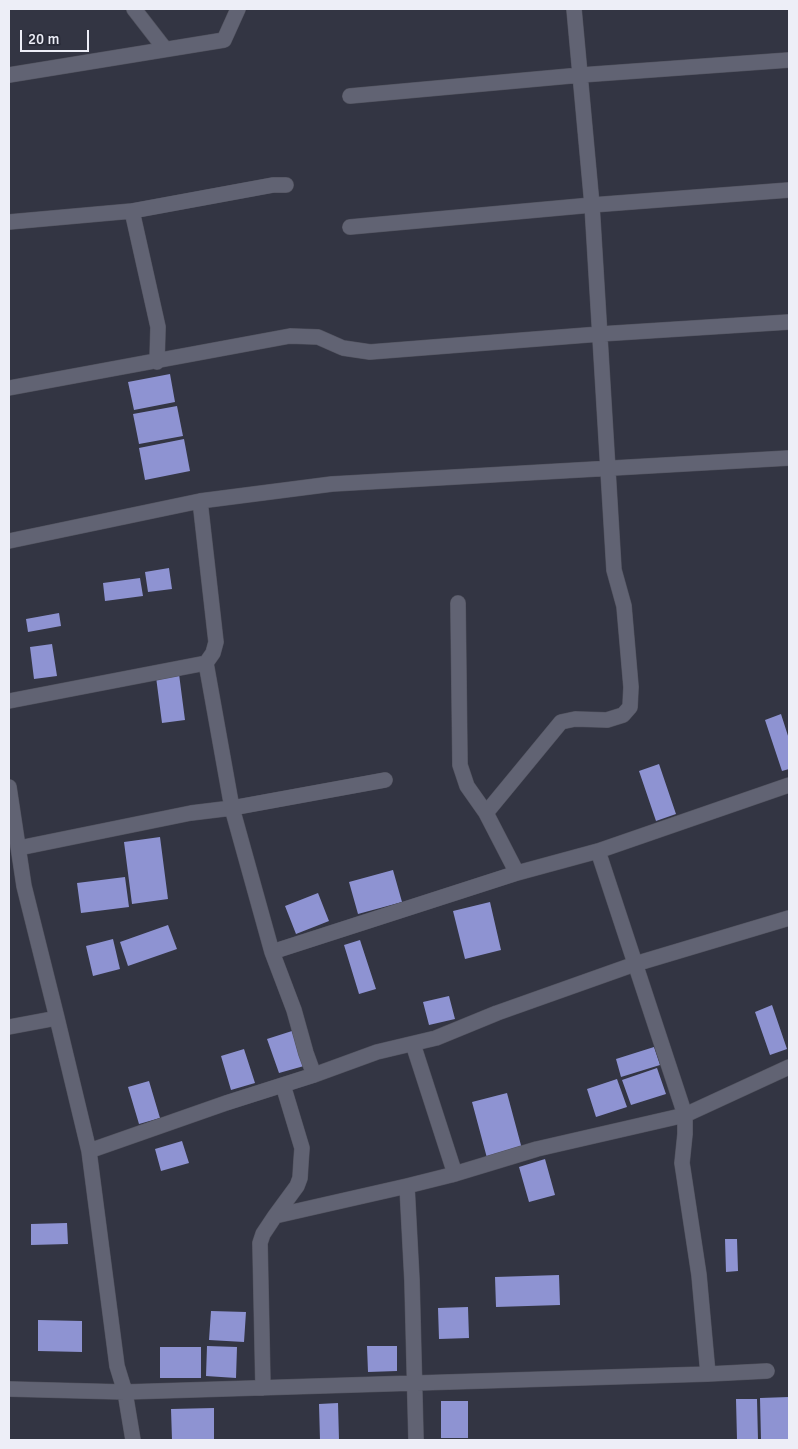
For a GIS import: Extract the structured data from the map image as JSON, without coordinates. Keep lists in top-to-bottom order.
{
  "scale_bar": "20 m"
}
